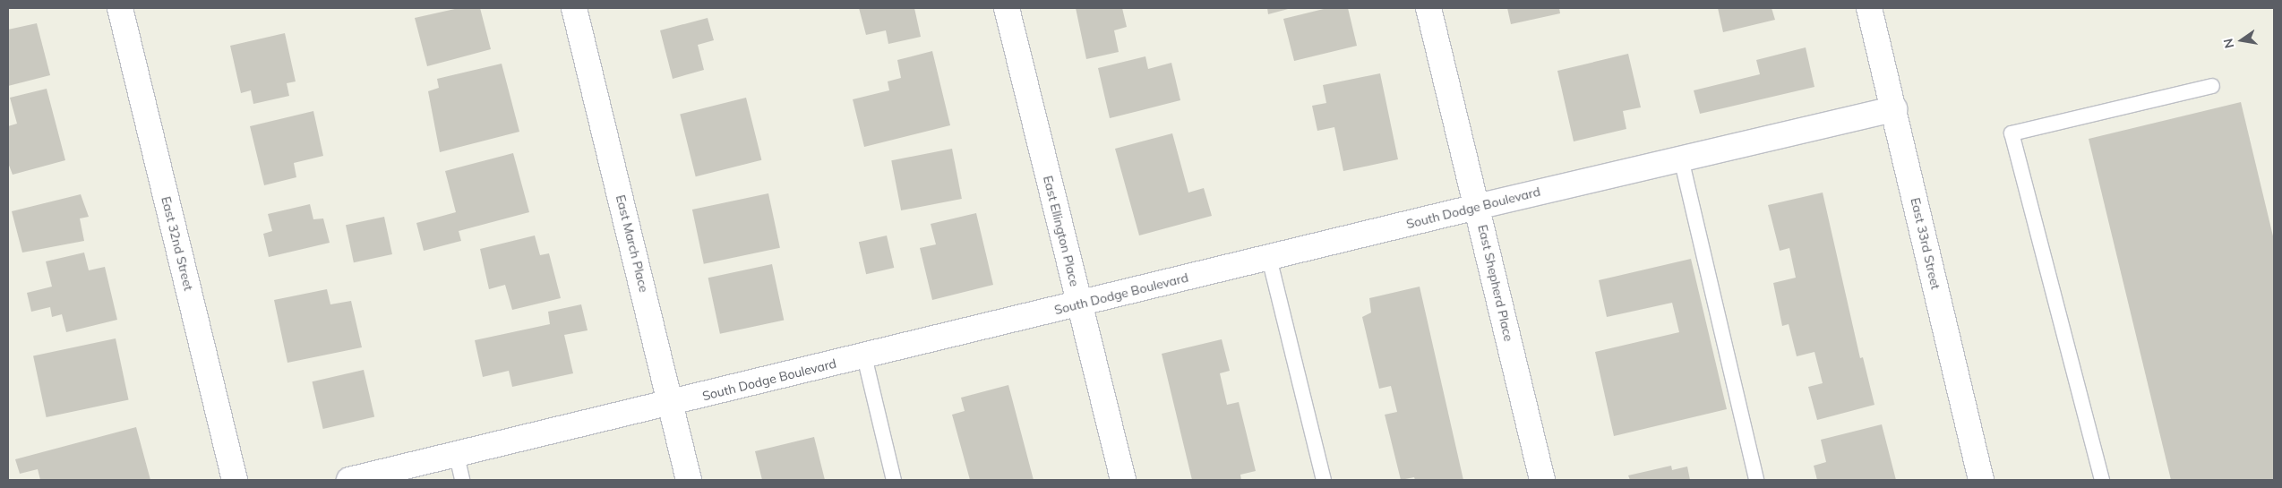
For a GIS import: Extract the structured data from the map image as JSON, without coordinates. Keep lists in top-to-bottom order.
{
  "streets": {
    "street": [
      "South Dodge Boulevard",
      "East Ellington Place",
      "East 32nd Street",
      "East March Place",
      "East 33rd Street",
      "East Shepherd Place"
    ]
  },
  "crossings": [
    ["South Dodge Boulevard", "East Ellington Place"],
    ["South Dodge Boulevard", "East March Place"],
    ["South Dodge Boulevard", "East 33rd Street"],
    ["South Dodge Boulevard", "East Shepherd Place"]
  ],
  "north": "left"
}
